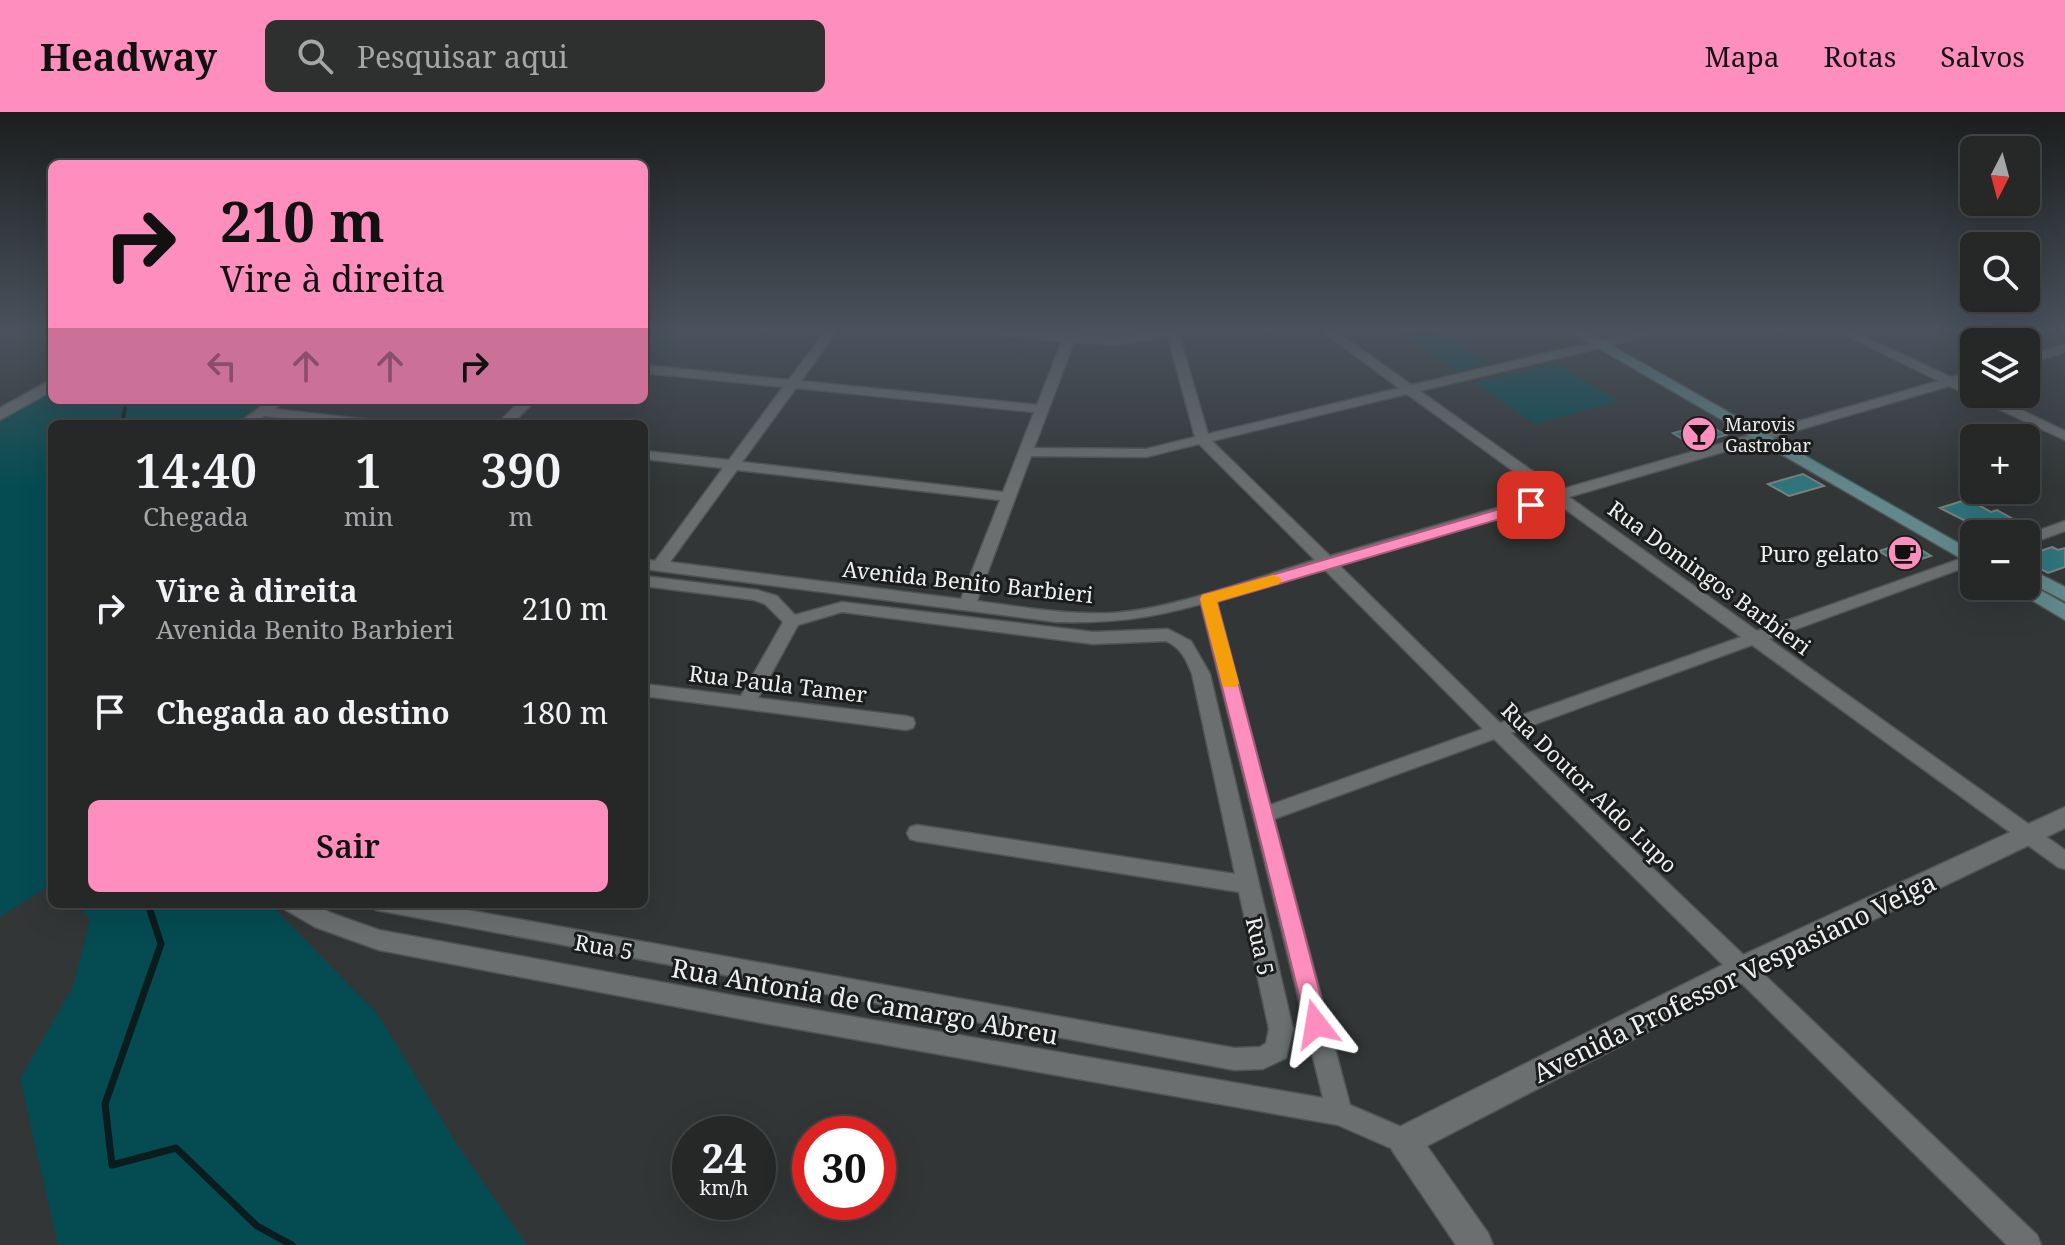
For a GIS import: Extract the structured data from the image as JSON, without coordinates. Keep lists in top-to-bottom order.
{
  "streets": {
    "street": [
      "Rua Domingos Barbieri",
      "Avenida Benito Barbieri",
      "Rua Paula Tamer",
      "Rua Doutor Aldo Lupo",
      "Rua 5",
      "Avenida Professor Vespasiano Veiga",
      "Rua Antonia de Camargo Abreu"
    ]
  },
  "crossings": [
    ["Rua Domingos Barbieri", "Avenida Benito Barbieri"],
    ["Rua Domingos Barbieri", "Avenida Professor Vespasiano Veiga"],
    ["Avenida Benito Barbieri", "Rua Doutor Aldo Lupo"],
    ["Rua Doutor Aldo Lupo", "Avenida Professor Vespasiano Veiga"],
    ["Avenida Professor Vespasiano Veiga", "Rua Antonia de Camargo Abreu"]
  ],
  "places": {
    "bar": ["Marovis Gastrobar"],
    "cafe": ["Puro gelato"]
  },
  "north": "bottom",
  "page": {
    "header": "Headway",
    "search": "Pesquisar aqui",
    "nav": ["Mapa", "Rotas", "Salvos"],
    "map_buttons": ["+", "−"],
    "turn": ["210 m", "Vire à direita"],
    "eta": [
      "14:40",
      "Chegada",
      "1",
      "min",
      "390",
      "m"
    ],
    "list": [
      {
        "name": "Vire à direita",
        "note": "Avenida Benito Barbieri",
        "value": "210 m"
      },
      {
        "name": "Chegada ao destino",
        "value": "180 m"
      }
    ],
    "buttons": "Sair",
    "speed": "24 km/h",
    "limit": "30"
  }
}
